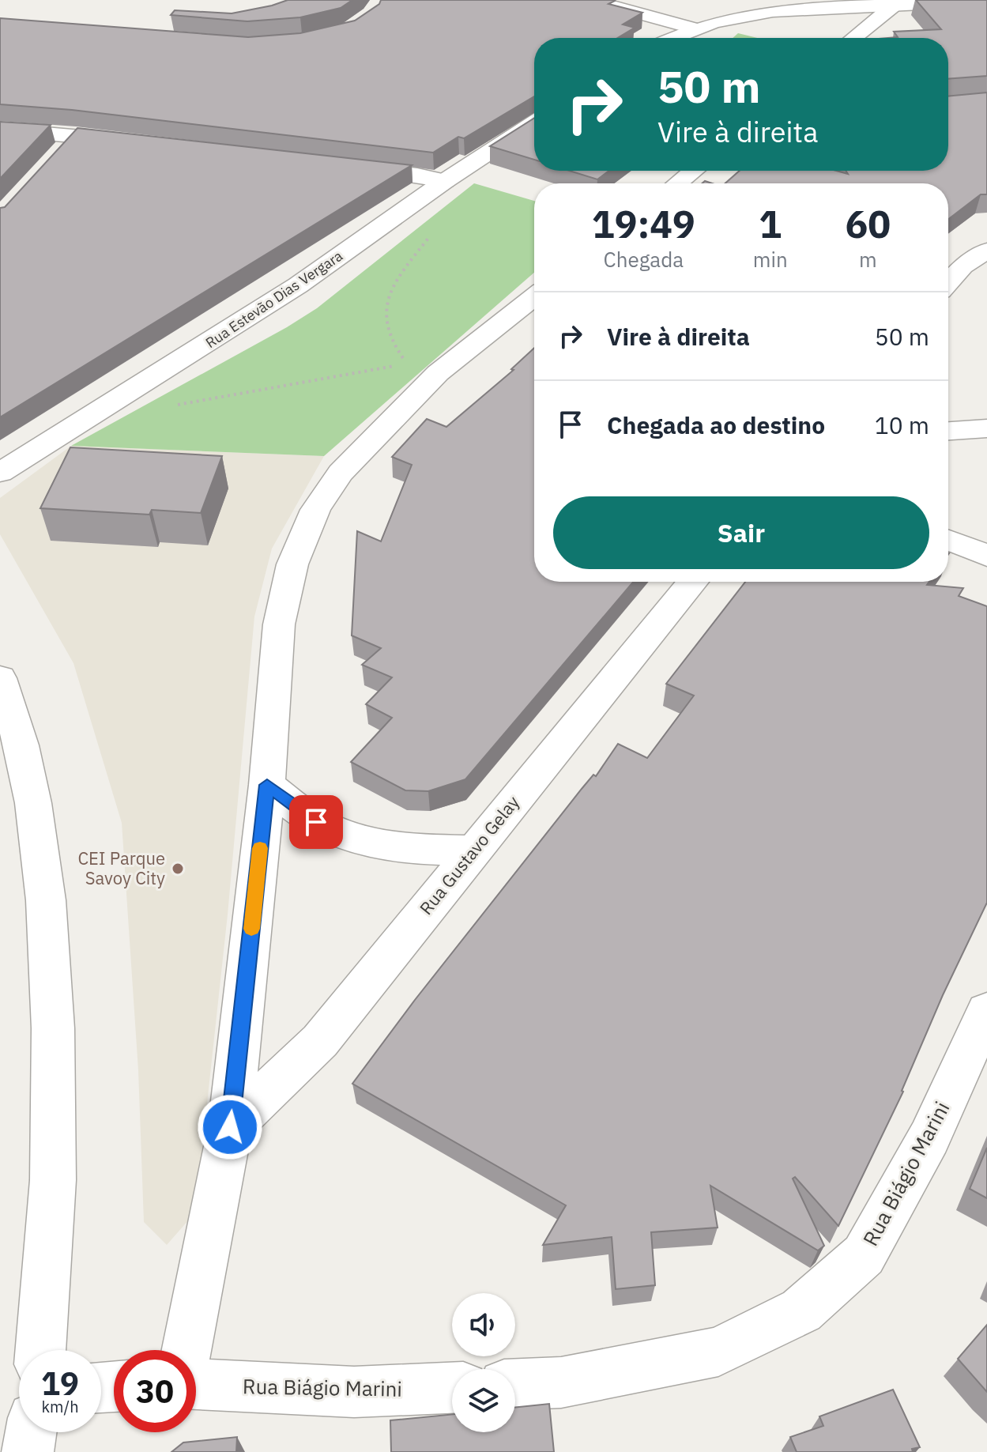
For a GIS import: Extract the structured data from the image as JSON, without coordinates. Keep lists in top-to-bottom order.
{
  "streets": {
    "street": ["Rua Estevão Dias Vergara", "Rua Gustavo Gelay", "Rua Biágio Marini"]
  },
  "places": ["CEI Parque Savoy City"],
  "page": {
    "turn": ["50 m", "Vire à direita"],
    "eta": [
      "19:49",
      "Chegada",
      "1",
      "min",
      "60",
      "m"
    ],
    "list": [
      {
        "name": "Vire à direita",
        "value": "50 m"
      },
      {
        "name": "Chegada ao destino",
        "value": "10 m"
      }
    ],
    "buttons": "Sair",
    "speed": "19 km/h",
    "limit": "30"
  }
}
